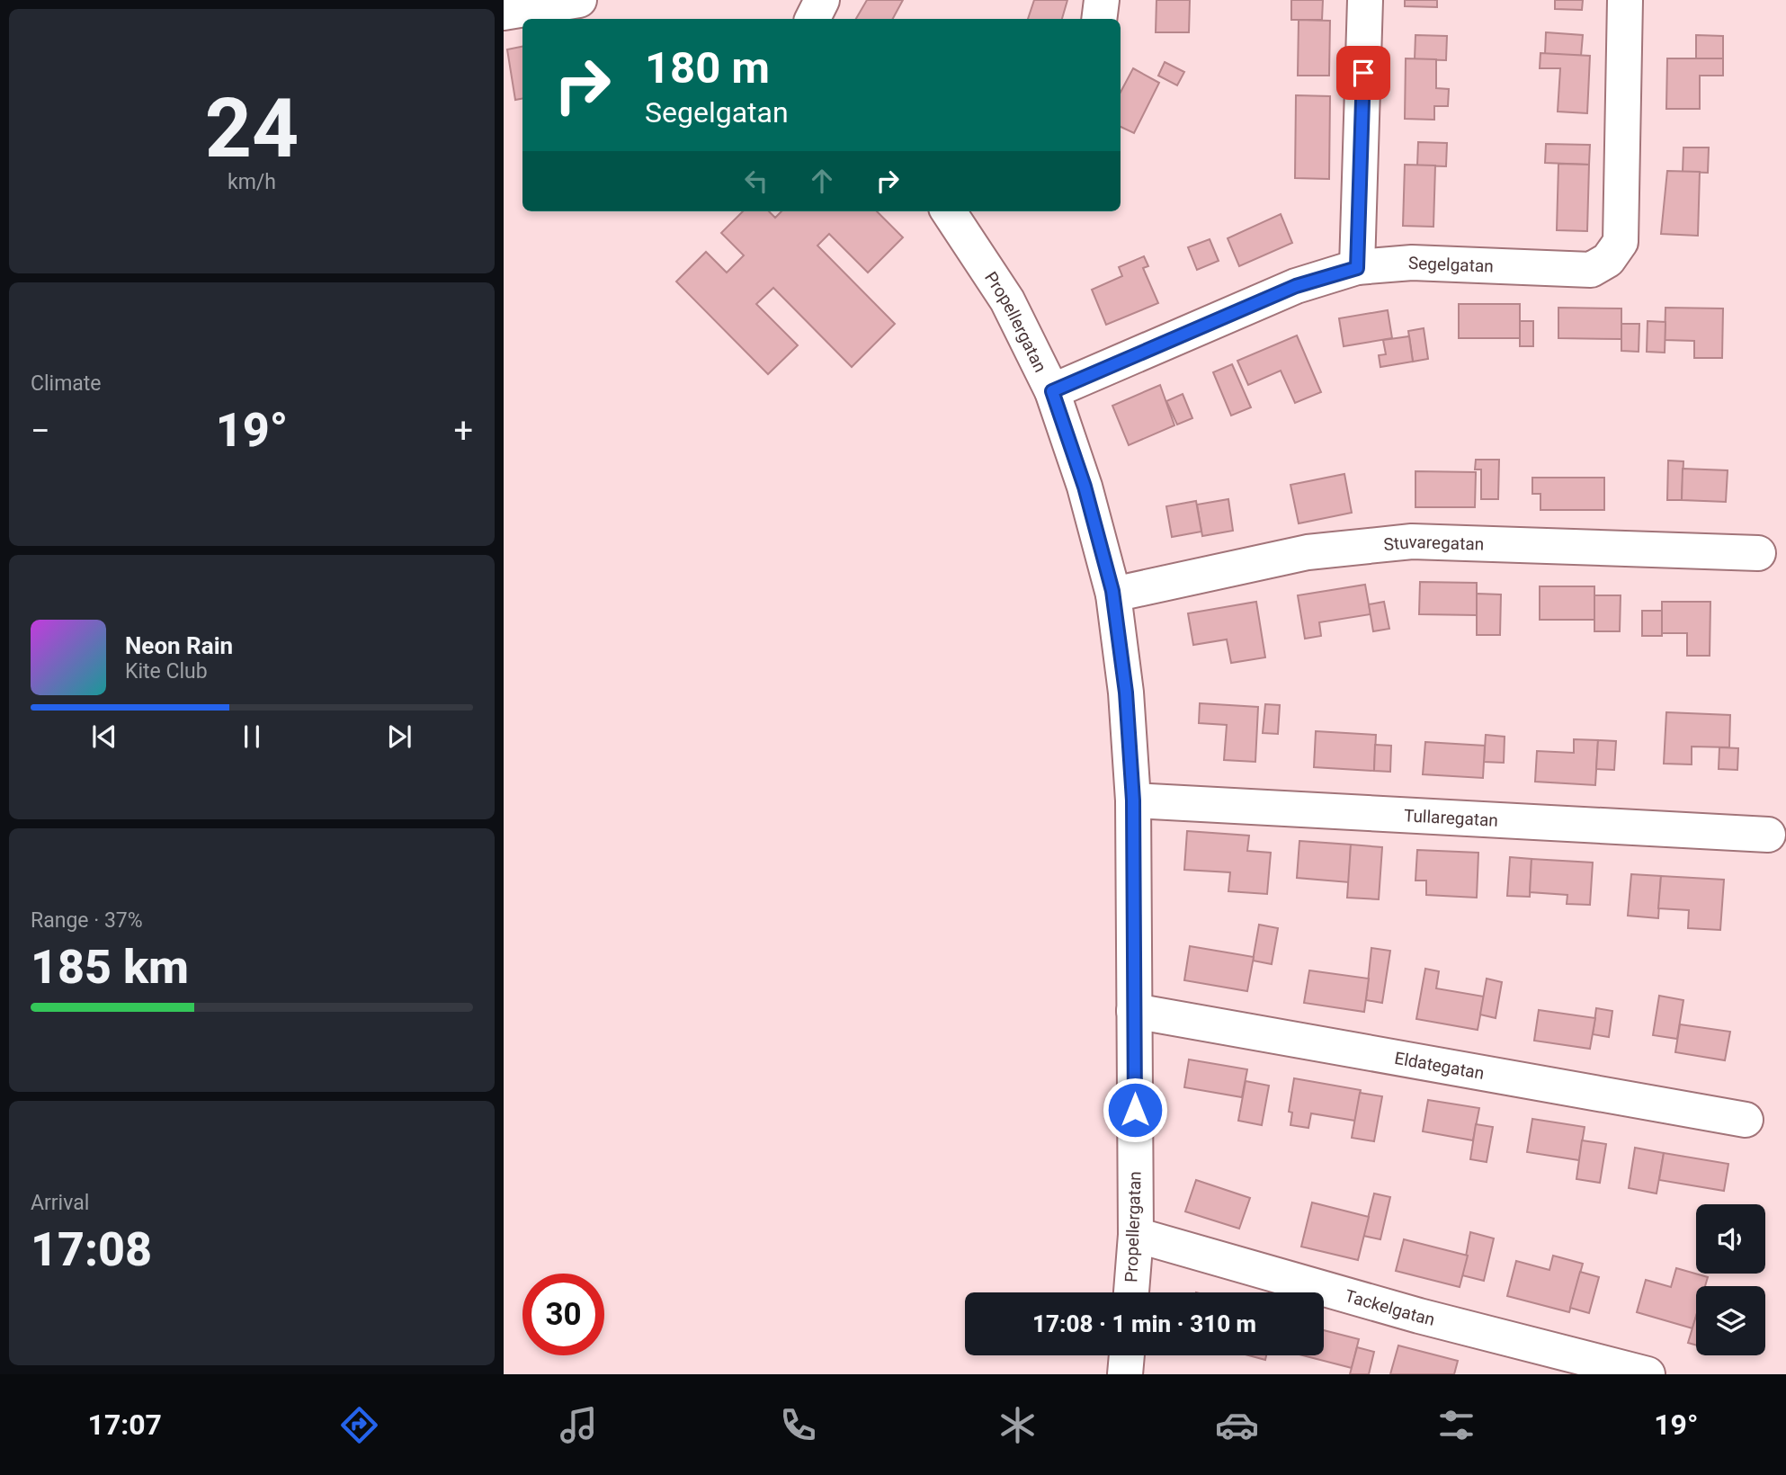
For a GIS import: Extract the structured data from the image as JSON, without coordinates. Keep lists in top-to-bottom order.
{
  "streets": {
    "street": [
      "Segelgatan",
      "Propellergatan",
      "Stuvaregatan",
      "Tullaregatan",
      "Eldategatan",
      "Tackelgatan"
    ]
  },
  "crossings": [
    ["Segelgatan", "Propellergatan"],
    ["Propellergatan", "Stuvaregatan"],
    ["Propellergatan", "Tullaregatan"],
    ["Propellergatan", "Eldategatan"],
    ["Propellergatan", "Tackelgatan"]
  ],
  "page": {
    "tile": [
      ["24", "km/h"],
      "Climate",
      ["Range · 37%", "185 km"],
      ["Arrival", "17:08"]
    ],
    "turn": ["180 m", "Segelgatan"],
    "heat": ["−", "19°", "+"],
    "song": ["Neon Rain", "Kite Club"],
    "limit": "30",
    "trip": "17:08 · 1 min · 310 m",
    "tabs": ["17:07", "19°"]
  }
}
